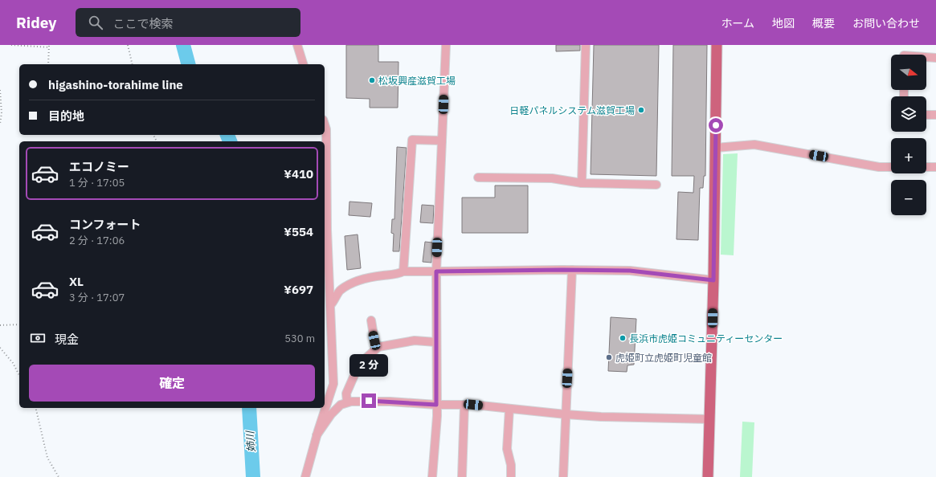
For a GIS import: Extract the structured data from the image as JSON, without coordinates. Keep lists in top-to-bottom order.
{
  "water": ["姉川"],
  "places": [
    "松坂興産滋賀工場",
    "日軽パネルシステム滋賀工場",
    "長浜市虎姫コミュニティーセンター",
    "虎姫町立虎姫町児童館"
  ],
  "north": "right",
  "page": {
    "header": "Ridey",
    "search": "ここで検索",
    "nav": [
      "ホーム",
      "地図",
      "概要",
      "お問い合わせ"
    ],
    "map_buttons": ["+", "−"],
    "banner": ["higashino-torahime line", "目的地"],
    "list": [
      {
        "name": "エコノミー",
        "note": "1 分 · 17:05",
        "value": "¥410"
      },
      {
        "name": "コンフォート",
        "note": "2 分 · 17:06",
        "value": "¥554"
      },
      {
        "name": "XL",
        "note": "3 分 · 17:07",
        "value": "¥697"
      }
    ],
    "pay": ["現金", "530 m"],
    "bubble": "2 分",
    "buttons": "確定"
  }
}
